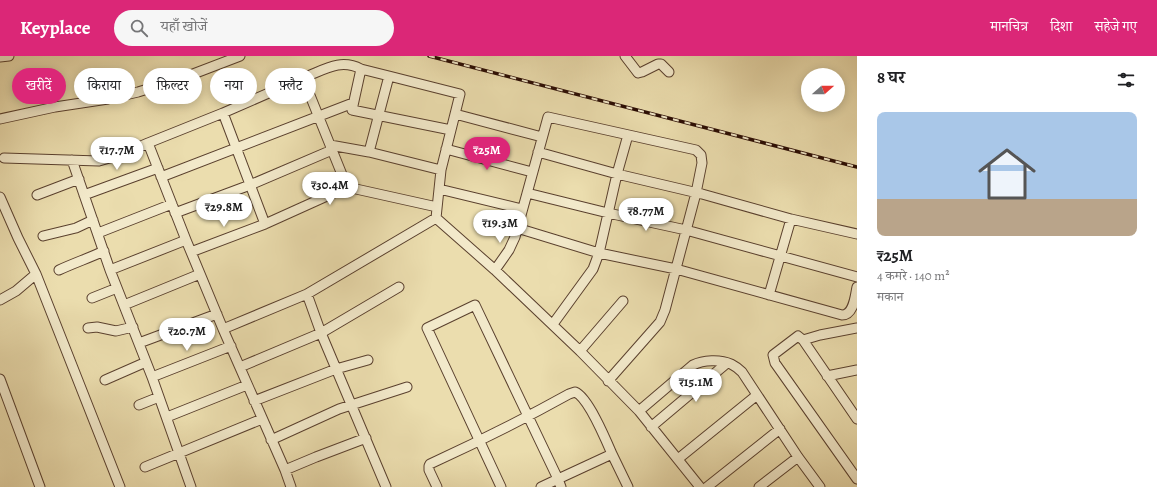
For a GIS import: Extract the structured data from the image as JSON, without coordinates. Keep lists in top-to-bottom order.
{
  "north": "right",
  "page": {
    "header": "Keyplace",
    "search": "यहाँ खोजें",
    "nav": ["मानचित्र", "दिशा", "सहेजे गए"],
    "heading": "8 घर",
    "chip": [
      "खरीदें",
      "किराया",
      "फ़िल्टर",
      "नया",
      "फ़्लैट"
    ],
    "list": [
      {
        "name": "₹25M",
        "note": "4 कमरे · 140 m² · मकान"
      }
    ],
    "price": [
      "₹17.7M",
      "₹25M",
      "₹30.4M",
      "₹29.8M",
      "₹8.77M",
      "₹19.3M",
      "₹20.7M",
      "₹15.1M"
    ]
  }
}
